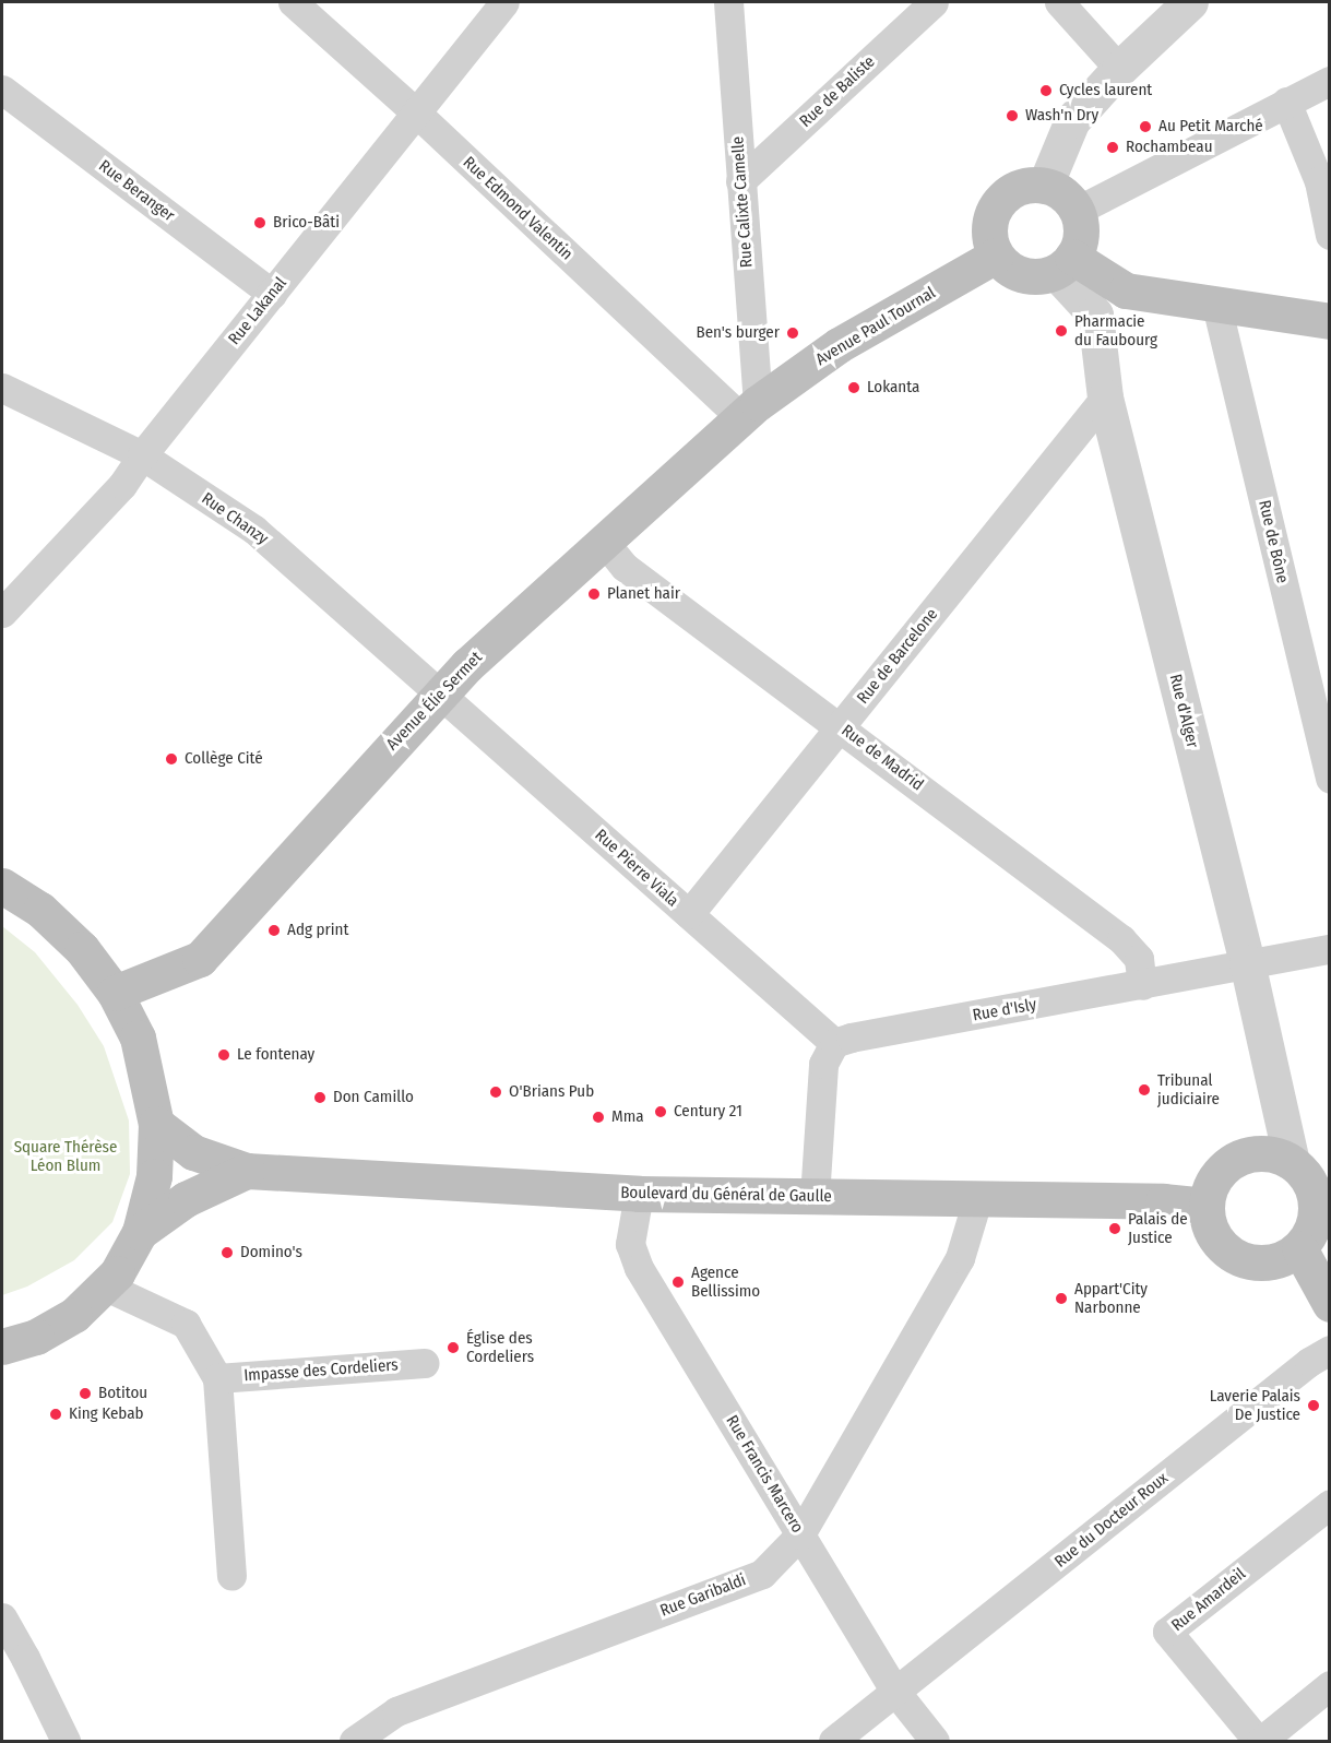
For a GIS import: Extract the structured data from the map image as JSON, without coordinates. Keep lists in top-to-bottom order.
{
  "streets": {
    "main road": ["Avenue Paul Tournal", "Avenue Élie Sermet", "Boulevard du Général de Gaulle"],
    "street": [
      "Rue de Baliste",
      "Rue Beranger",
      "Rue Calixte Camelle",
      "Rue Edmond Valentin",
      "Rue Lakanal",
      "Rue Chanzy",
      "Rue de Bône",
      "Rue de Barcelone",
      "Rue d'Alger",
      "Rue de Madrid",
      "Rue Pierre Viala",
      "Rue d'Isly",
      "Impasse des Cordeliers",
      "Rue Francis Marcero",
      "Rue du Docteur Roux",
      "Rue Garibaldi",
      "Rue Amardeil"
    ]
  },
  "crossings": [
    ["Rue de Baliste", "Rue Calixte Camelle"],
    ["Rue Beranger", "Rue Lakanal"],
    ["Rue Calixte Camelle", "Rue Edmond Valentin"],
    ["Rue Calixte Camelle", "Avenue Paul Tournal"],
    ["Rue Calixte Camelle", "Avenue Élie Sermet"],
    ["Rue Edmond Valentin", "Rue Lakanal"],
    ["Rue Edmond Valentin", "Avenue Paul Tournal"],
    ["Rue Edmond Valentin", "Avenue Élie Sermet"],
    ["Rue Lakanal", "Rue Chanzy"],
    ["Avenue Paul Tournal", "Avenue Élie Sermet"],
    ["Avenue Paul Tournal", "Rue d'Alger"],
    ["Rue Chanzy", "Avenue Élie Sermet"],
    ["Rue Chanzy", "Rue Pierre Viala"],
    ["Rue de Barcelone", "Rue d'Alger"],
    ["Rue de Barcelone", "Rue de Madrid"],
    ["Rue de Barcelone", "Rue Pierre Viala"],
    ["Avenue Élie Sermet", "Rue de Madrid"],
    ["Avenue Élie Sermet", "Rue Pierre Viala"],
    ["Rue d'Alger", "Rue d'Isly"],
    ["Rue d'Alger", "Boulevard du Général de Gaulle"],
    ["Rue de Madrid", "Rue d'Isly"],
    ["Rue Pierre Viala", "Rue d'Isly"],
    ["Boulevard du Général de Gaulle", "Rue Francis Marcero"],
    ["Boulevard du Général de Gaulle", "Rue Garibaldi"],
    ["Rue Francis Marcero", "Rue du Docteur Roux"],
    ["Rue Francis Marcero", "Rue Garibaldi"]
  ],
  "parks": ["Square Thérèse Léon Blum"],
  "places": [
    "Cycles laurent",
    "Wash'n Dry",
    "Au Petit Marché",
    "Rochambeau",
    "Brico-Bâti",
    "Pharmacie du Faubourg",
    "Ben's burger",
    "Lokanta",
    "Planet hair",
    "Collège Cité",
    "Adg print",
    "Le fontenay",
    "Tribunal judiciaire",
    "O'Brians Pub",
    "Don Camillo",
    "Century 21",
    "Mma",
    "Palais de Justice",
    "Domino's",
    "Agence Bellissimo",
    "Appart'City Narbonne",
    "Église des Cordeliers",
    "Botitou",
    "Laverie Palais De Justice",
    "King Kebab"
  ]
}
